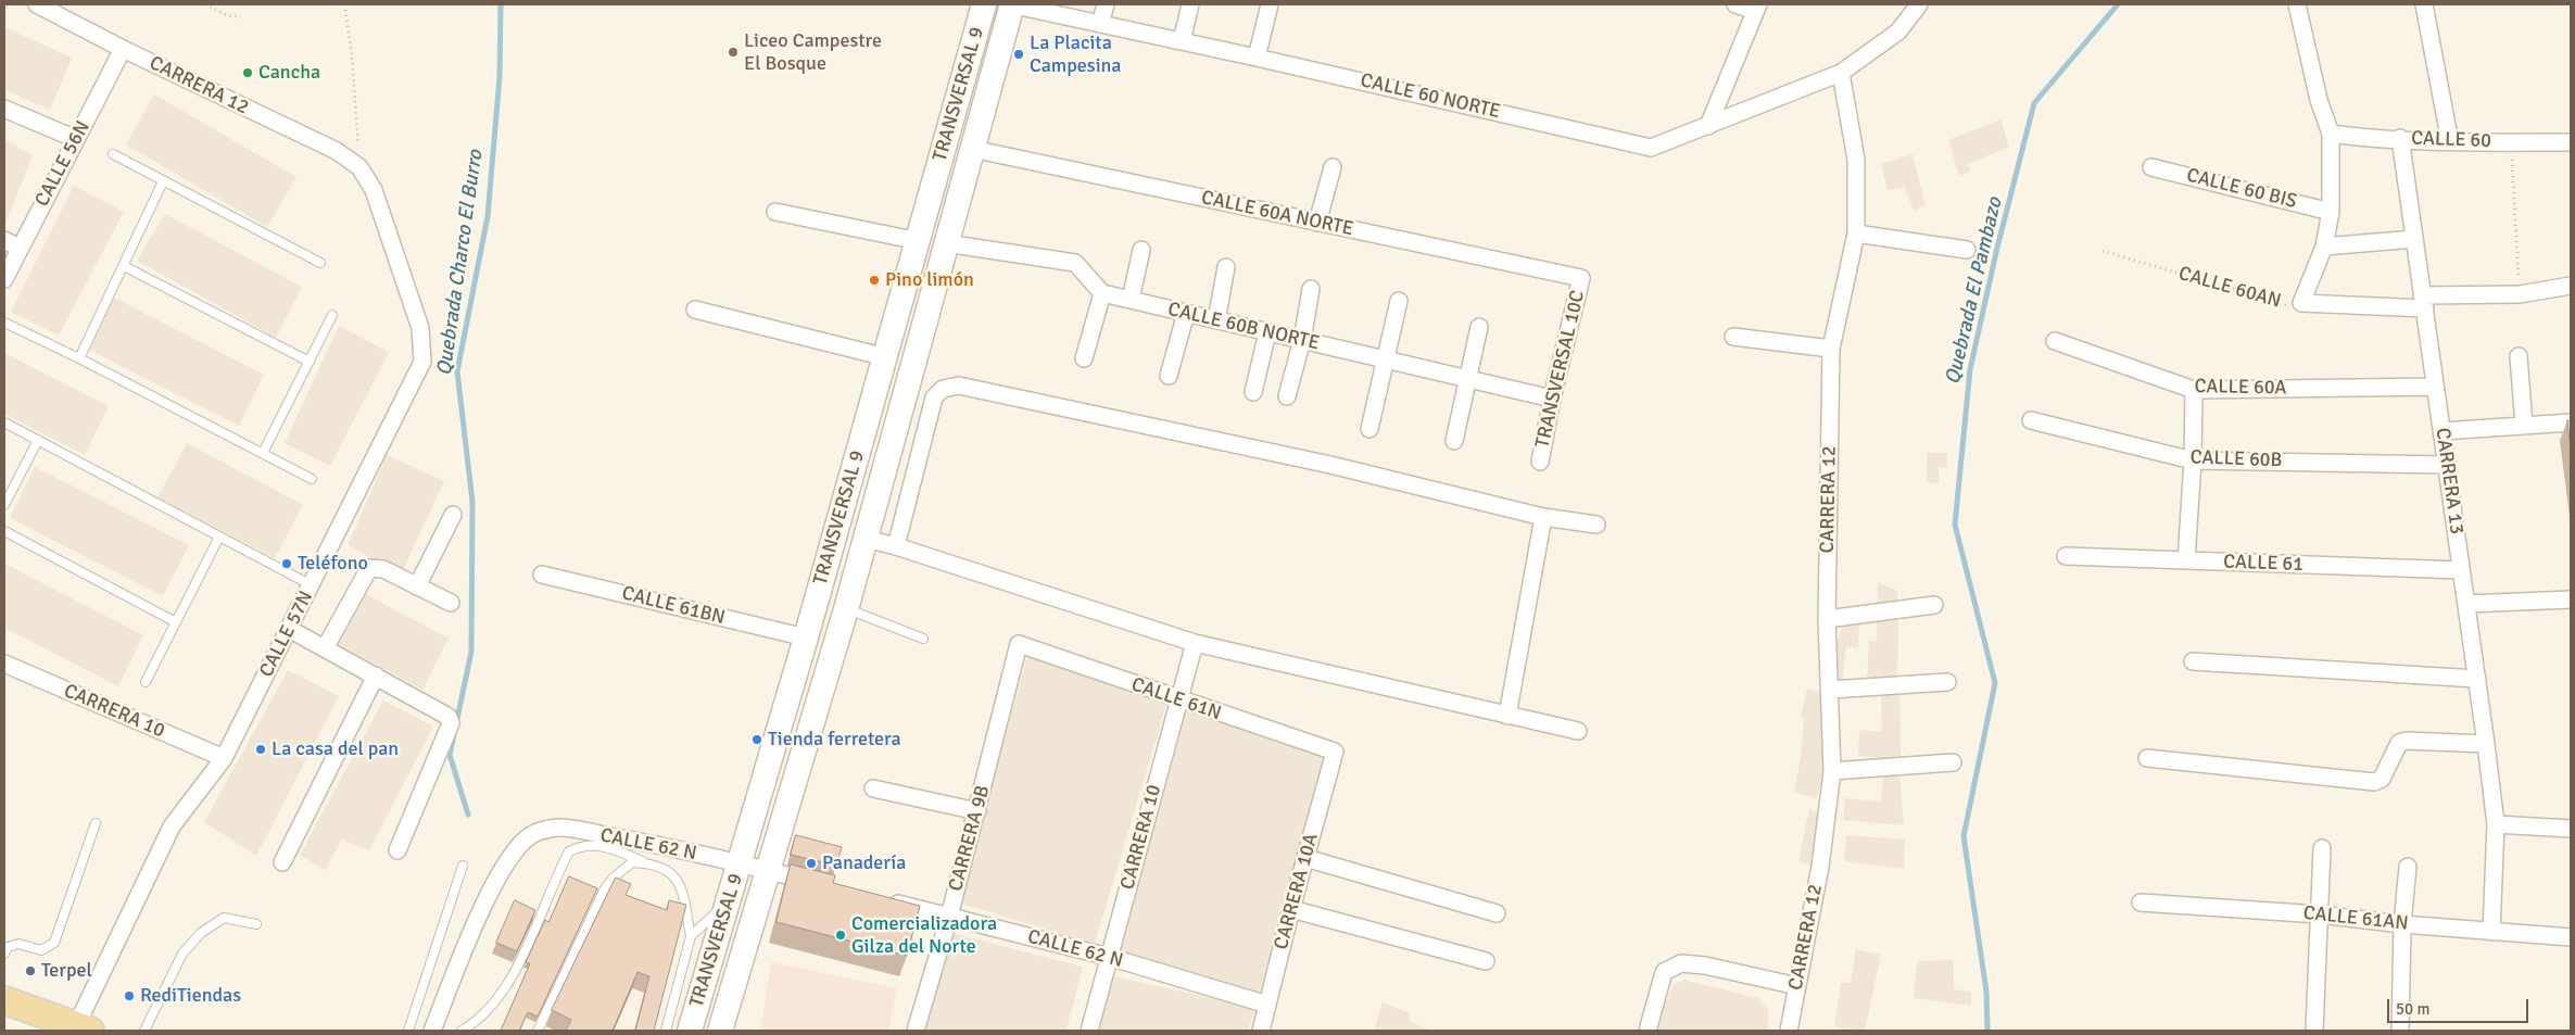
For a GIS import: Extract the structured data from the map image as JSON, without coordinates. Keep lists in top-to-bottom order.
{
  "streets": {
    "main road": ["TRANSVERSAL 9"],
    "street": [
      "CARRERA 12",
      "CALLE 60 NORTE",
      "CALLE 60",
      "CALLE 56N",
      "CALLE 60 BIS",
      "CALLE 60A NORTE",
      "CALLE 60AN",
      "CALLE 60B NORTE",
      "TRANSVERSAL 10C",
      "CALLE 60A",
      "CALLE 60B",
      "CARRERA 13",
      "CALLE 61",
      "CALLE 61BN",
      "CALLE 57N",
      "CALLE 61N",
      "CARRERA 10",
      "CARRERA 9B",
      "CALLE 62 N",
      "CARRERA 10A",
      "CALLE 61AN"
    ]
  },
  "crossings": [
    ["CARRERA 12", "CALLE 60 NORTE"],
    ["CARRERA 12", "CALLE 56N"],
    ["CARRERA 12", "CALLE 57N"],
    ["TRANSVERSAL 9", "CALLE 60 NORTE"],
    ["TRANSVERSAL 9", "CALLE 60A NORTE"],
    ["TRANSVERSAL 9", "CALLE 61BN"],
    ["TRANSVERSAL 9", "CALLE 62 N"],
    ["CALLE 60", "CARRERA 13"],
    ["CALLE 60A NORTE", "TRANSVERSAL 10C"],
    ["CALLE 60AN", "CARRERA 13"],
    ["CALLE 60B NORTE", "TRANSVERSAL 10C"],
    ["CALLE 60A", "CARRERA 13"],
    ["CALLE 60B", "CARRERA 13"],
    ["CARRERA 13", "CALLE 61"],
    ["CARRERA 13", "CALLE 61AN"],
    ["CALLE 57N", "CARRERA 10"],
    ["CALLE 61N", "CARRERA 10"],
    ["CALLE 61N", "CARRERA 9B"],
    ["CALLE 61N", "CARRERA 10A"],
    ["CARRERA 10", "CALLE 62 N"],
    ["CARRERA 9B", "CALLE 62 N"],
    ["CALLE 62 N", "CARRERA 10A"]
  ],
  "water": ["Quebrada Charco El Burro", "Quebrada El Pambazo"],
  "places": [
    "Liceo Campestre El Bosque",
    "La Placita Campesina",
    "Cancha",
    "Pino limón",
    "Teléfono",
    "Tienda ferretera",
    "La casa del pan",
    "Panadería",
    "Comercializadora Gilza del Norte",
    "Terpel",
    "RediTiendas"
  ],
  "scale_bar": "50 m"
}
